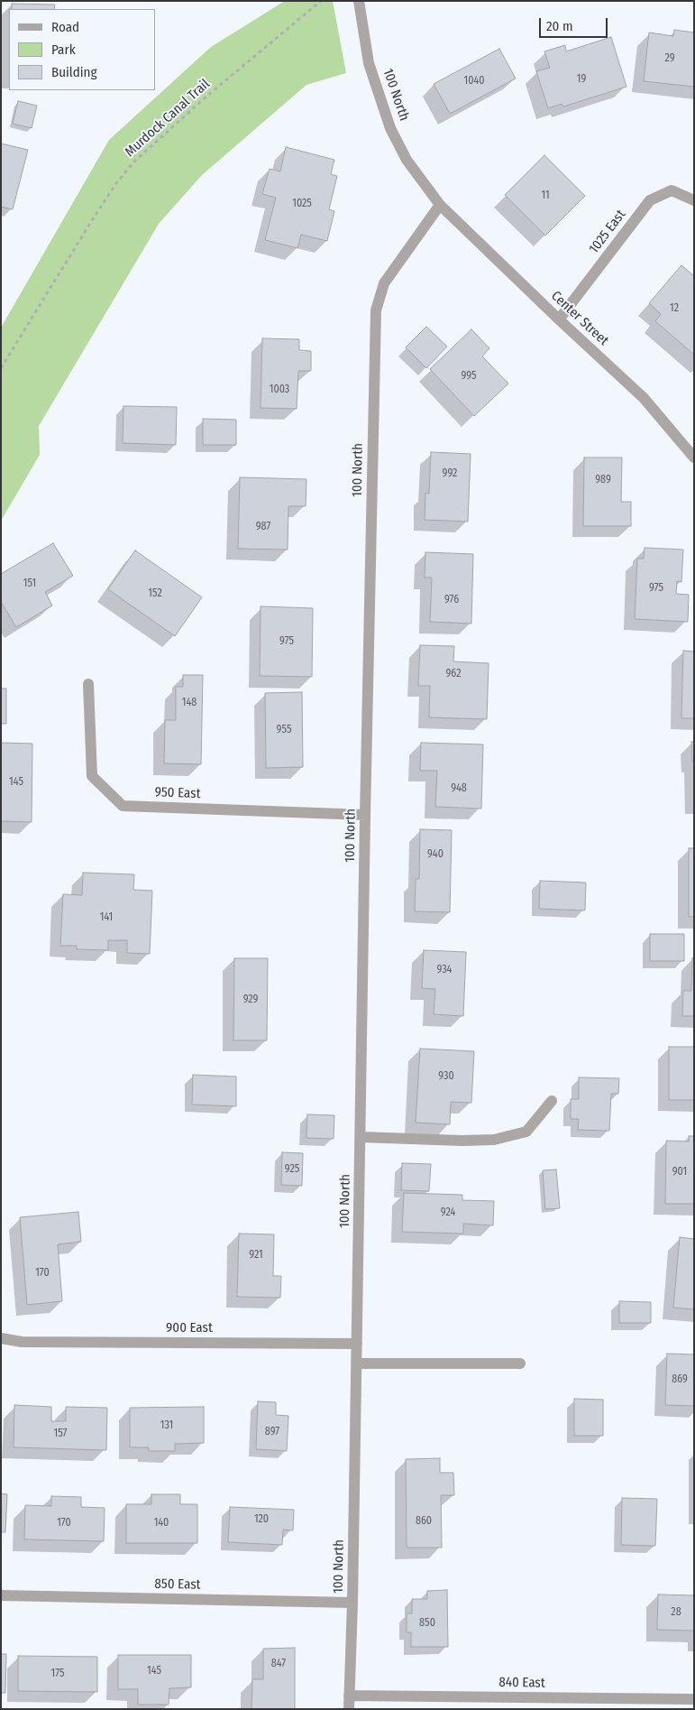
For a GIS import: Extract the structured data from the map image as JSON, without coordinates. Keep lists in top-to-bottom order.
{
  "streets": {
    "street": [
      "100 North",
      "1025 East",
      "Center Street",
      "950 East",
      "900 East",
      "850 East",
      "840 East"
    ],
    "path": ["Murdock Canal Trail"]
  },
  "crossings": [
    ["100 North", "Center Street"],
    ["100 North", "950 East"],
    ["100 North", "900 East"],
    ["100 North", "850 East"],
    ["100 North", "840 East"],
    ["1025 East", "Center Street"]
  ],
  "house_numbers": [
    "29",
    "19",
    "1040",
    "11",
    "1025",
    "12",
    "995",
    "1003",
    "992",
    "989",
    "987",
    "151",
    "975",
    "152",
    "976",
    "975",
    "962",
    "148",
    "955",
    "145",
    "948",
    "940",
    "141",
    "934",
    "929",
    "930",
    "925",
    "901",
    "924",
    "921",
    "170",
    "869",
    "131",
    "897",
    "157",
    "120",
    "860",
    "170",
    "140",
    "28",
    "850",
    "847",
    "145",
    "175"
  ],
  "legend": ["Road", "Park", "Building"],
  "scale_bar": "20 m"
}
